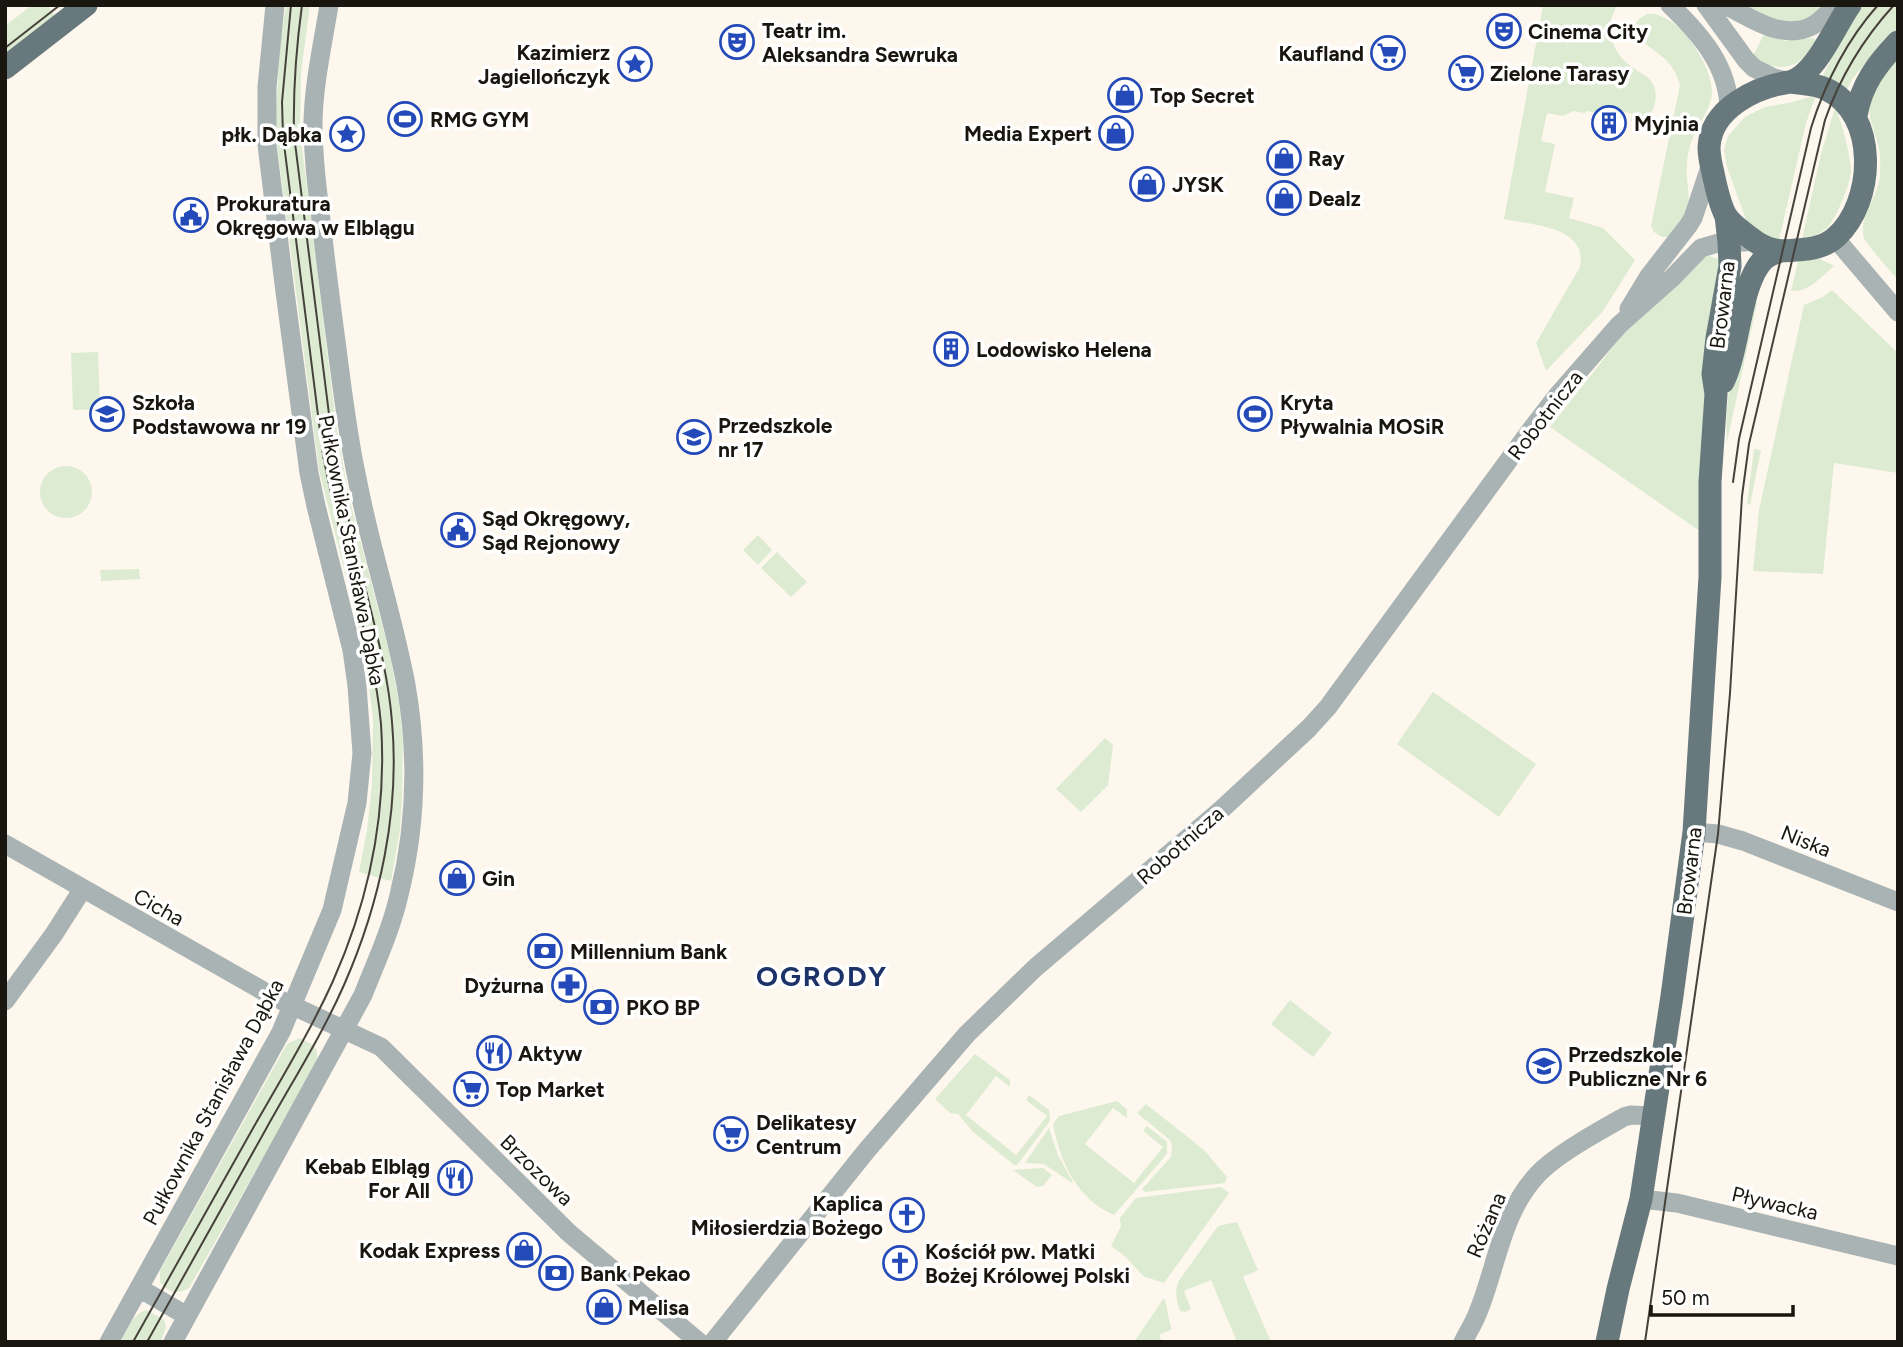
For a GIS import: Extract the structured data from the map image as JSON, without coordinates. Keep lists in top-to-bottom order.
{
  "streets": {
    "main road": ["Browarna"],
    "street": [
      "Robotnicza",
      "Pułkownika Stanisława Dąbka",
      "Niska",
      "Cicha",
      "Brzozowa",
      "Pływacka",
      "Różana"
    ]
  },
  "crossings": [
    ["Browarna", "Robotnicza"],
    ["Browarna", "Niska"],
    ["Browarna", "Pływacka"],
    ["Browarna", "Różana"],
    ["Pułkownika Stanisława Dąbka", "Cicha"],
    ["Pułkownika Stanisława Dąbka", "Brzozowa"],
    ["Cicha", "Brzozowa"]
  ],
  "districts": ["OGRODY"],
  "places": {
    "theatre": ["Cinema City", "Teatr im. Aleksandra Sewruka"],
    "supermarket": [
      "Kaufland",
      "Zielone Tarasy",
      "Top Market",
      "Delikatesy Centrum"
    ],
    "place": ["Kazimierz Jagiellończyk", "płk. Dąbka"],
    "shop": [
      "Top Secret",
      "Media Expert",
      "Ray",
      "JYSK",
      "Dealz",
      "Gin",
      "Kodak Express",
      "Melisa"
    ],
    "sports": ["RMG GYM", "Kryta Pływalnia MOSiR"],
    "building": ["Myjnia", "Lodowisko Helena"],
    "public building": ["Prokuratura Okręgowa w Elblągu", "Sąd Okręgowy, Sąd Rejonowy"],
    "school or university": ["Szkoła Podstawowa nr 19", "Przedszkole nr 17", "Przedszkole Publiczne Nr 6"],
    "bank": ["Millennium Bank", "PKO BP", "Bank Pekao"],
    "pharmacy": ["Dyżurna"],
    "restaurant": ["Aktyw", "Kebab Elbląg For All"],
    "church": ["Kaplica Miłosierdzia Bożego", "Kościół pw. Matki Bożej Królowej Polski"]
  },
  "scale_bar": "50 m"
}
